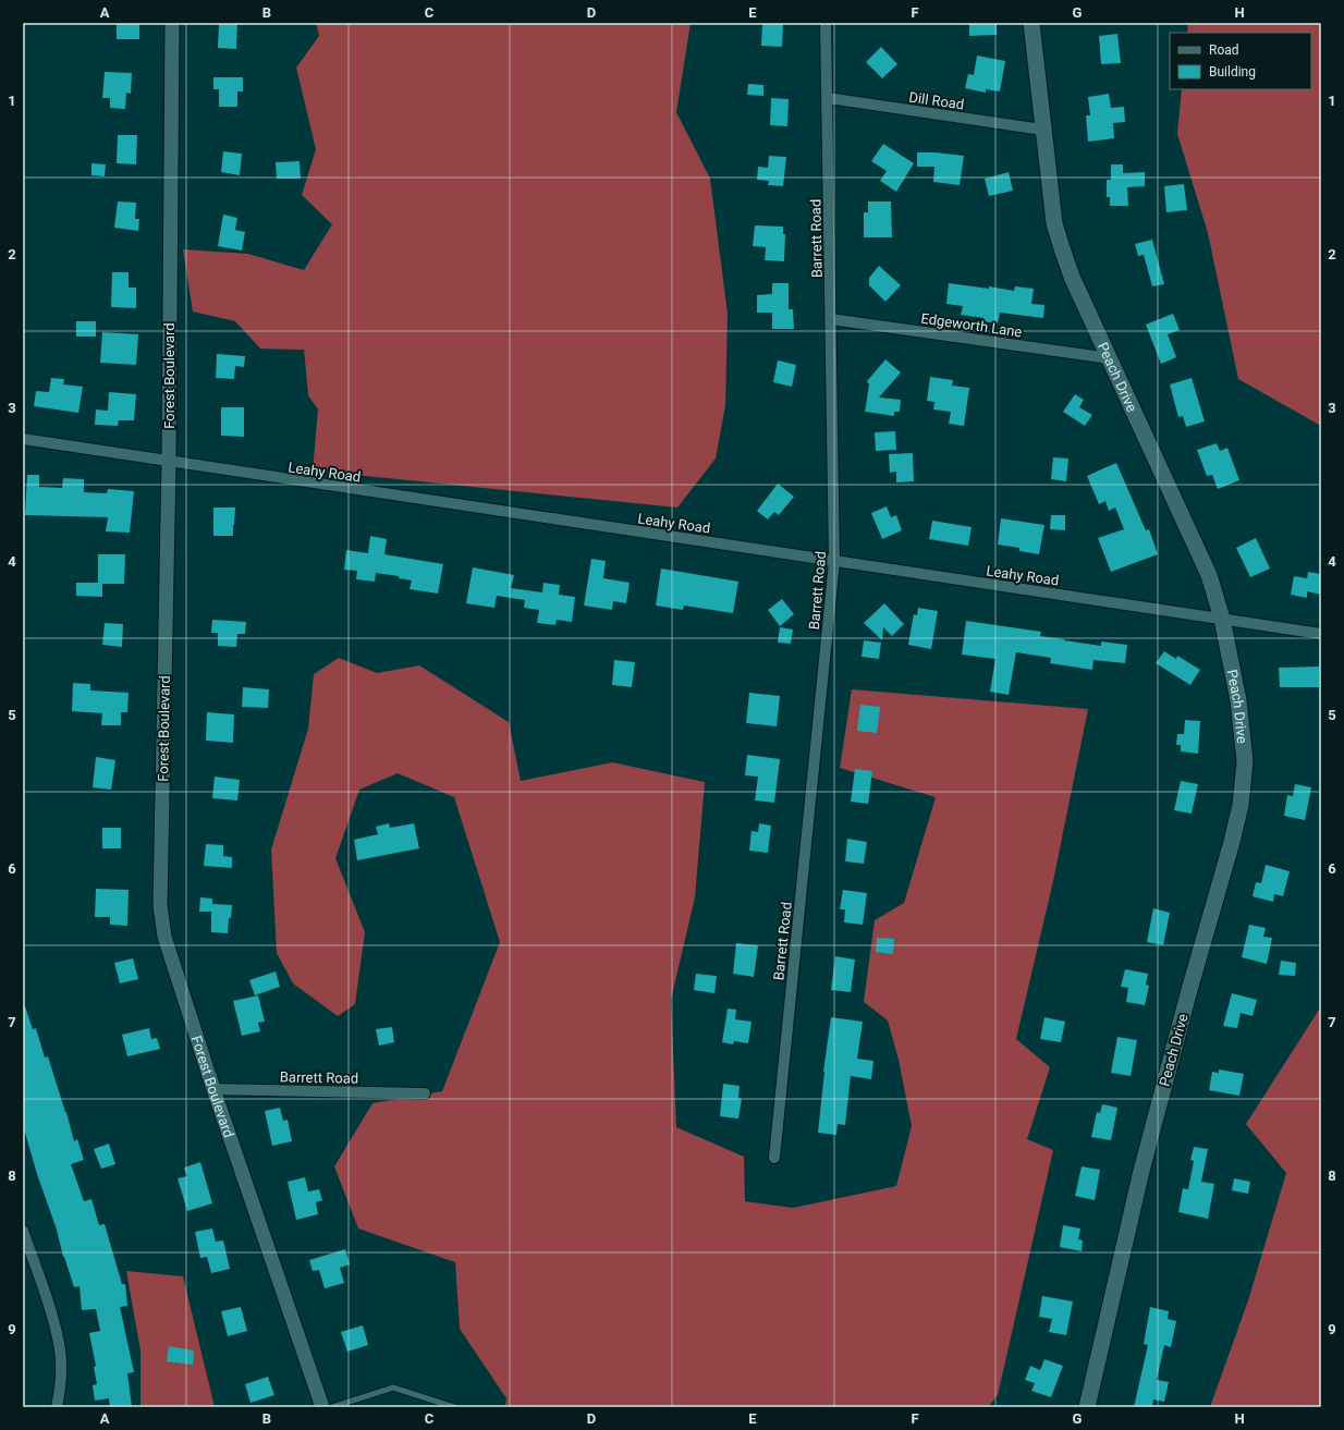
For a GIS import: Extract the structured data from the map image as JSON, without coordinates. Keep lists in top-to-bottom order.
{
  "streets": {
    "main road": ["Peach Drive"],
    "street": [
      "Dill Road",
      "Barrett Road",
      "Edgeworth Lane",
      "Forest Boulevard",
      "Leahy Road"
    ]
  },
  "crossings": [
    ["Dill Road", "Barrett Road"],
    ["Dill Road", "Peach Drive"],
    ["Barrett Road", "Edgeworth Lane"],
    ["Barrett Road", "Forest Boulevard"],
    ["Barrett Road", "Leahy Road"],
    ["Edgeworth Lane", "Peach Drive"],
    ["Forest Boulevard", "Leahy Road"],
    ["Peach Drive", "Leahy Road"]
  ],
  "legend": ["Road", "Building"],
  "grid": {
    "columns": [
      "A",
      "B",
      "C",
      "D",
      "E",
      "F",
      "G",
      "H"
    ],
    "rows": [
      "1",
      "2",
      "3",
      "4",
      "5",
      "6",
      "7",
      "8",
      "9"
    ]
  }
}
